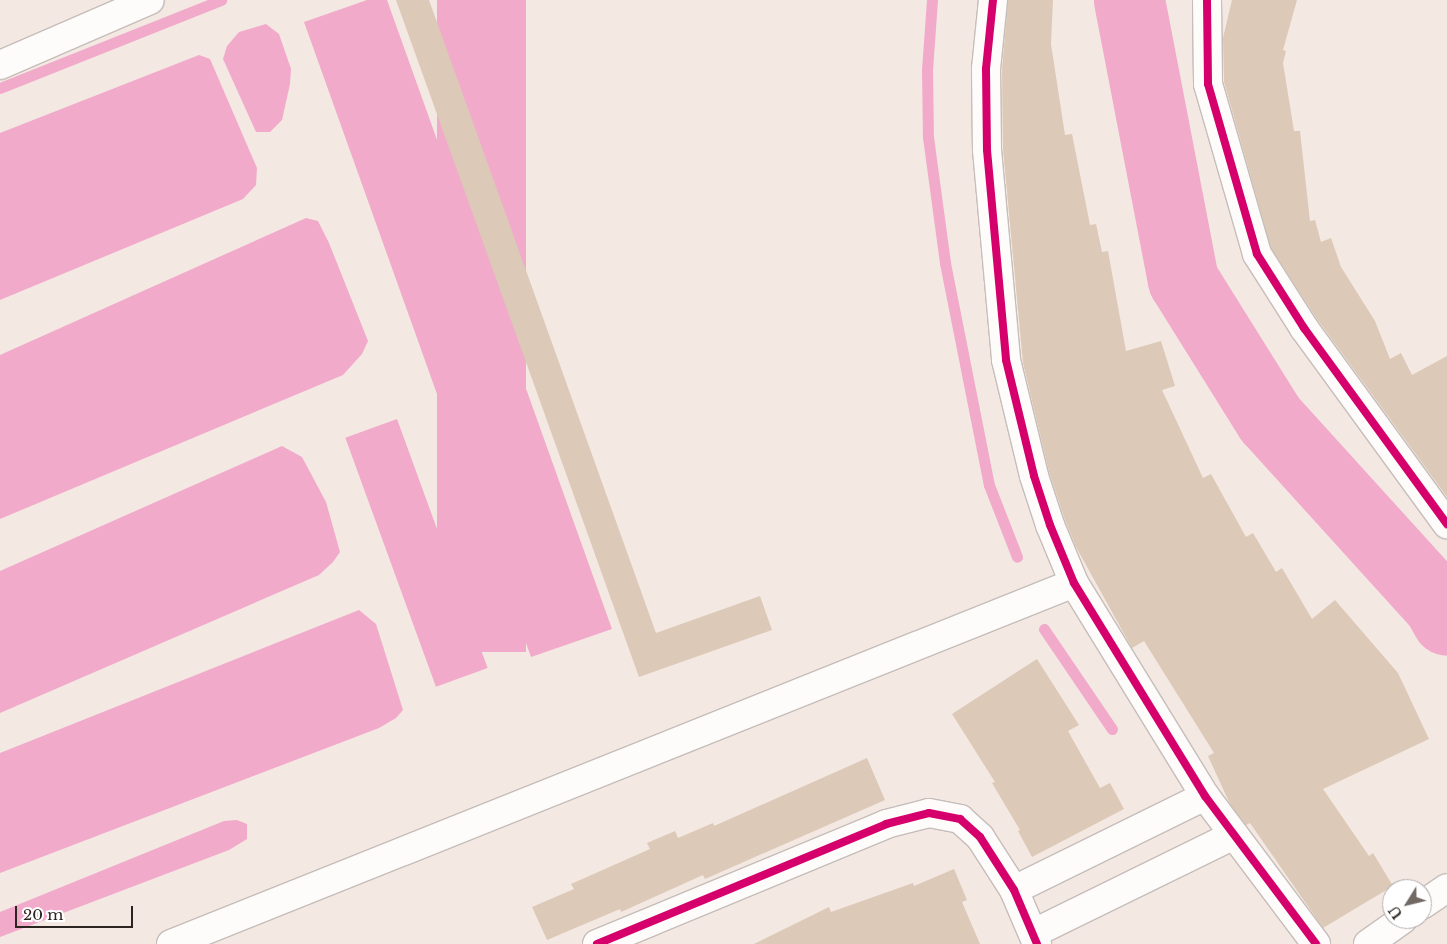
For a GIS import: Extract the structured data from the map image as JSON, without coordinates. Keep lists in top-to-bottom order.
{
  "scale_bar": "20 m",
  "north": "bottom left"
}
